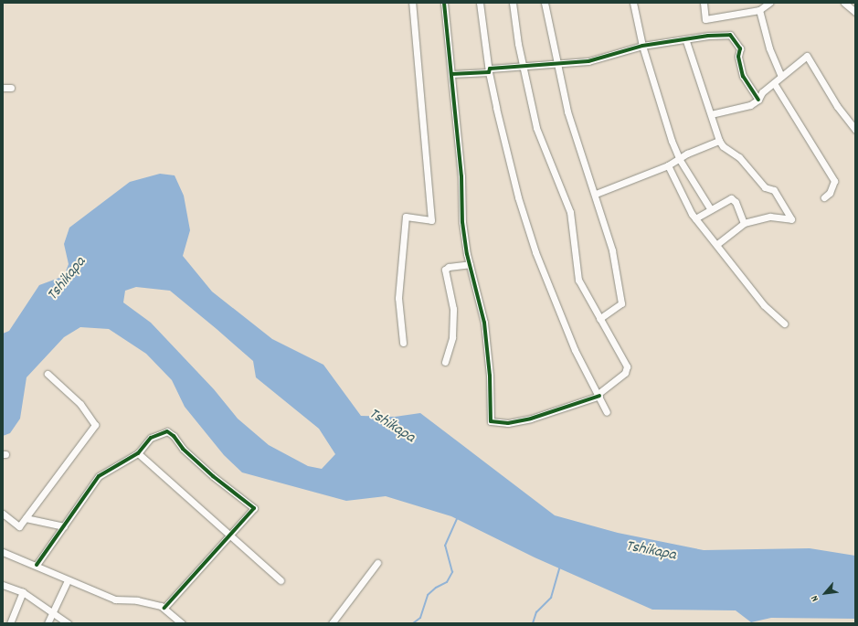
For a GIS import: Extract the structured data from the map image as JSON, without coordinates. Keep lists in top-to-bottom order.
{
  "water": ["Tshikapa"],
  "north": "bottom left"
}
